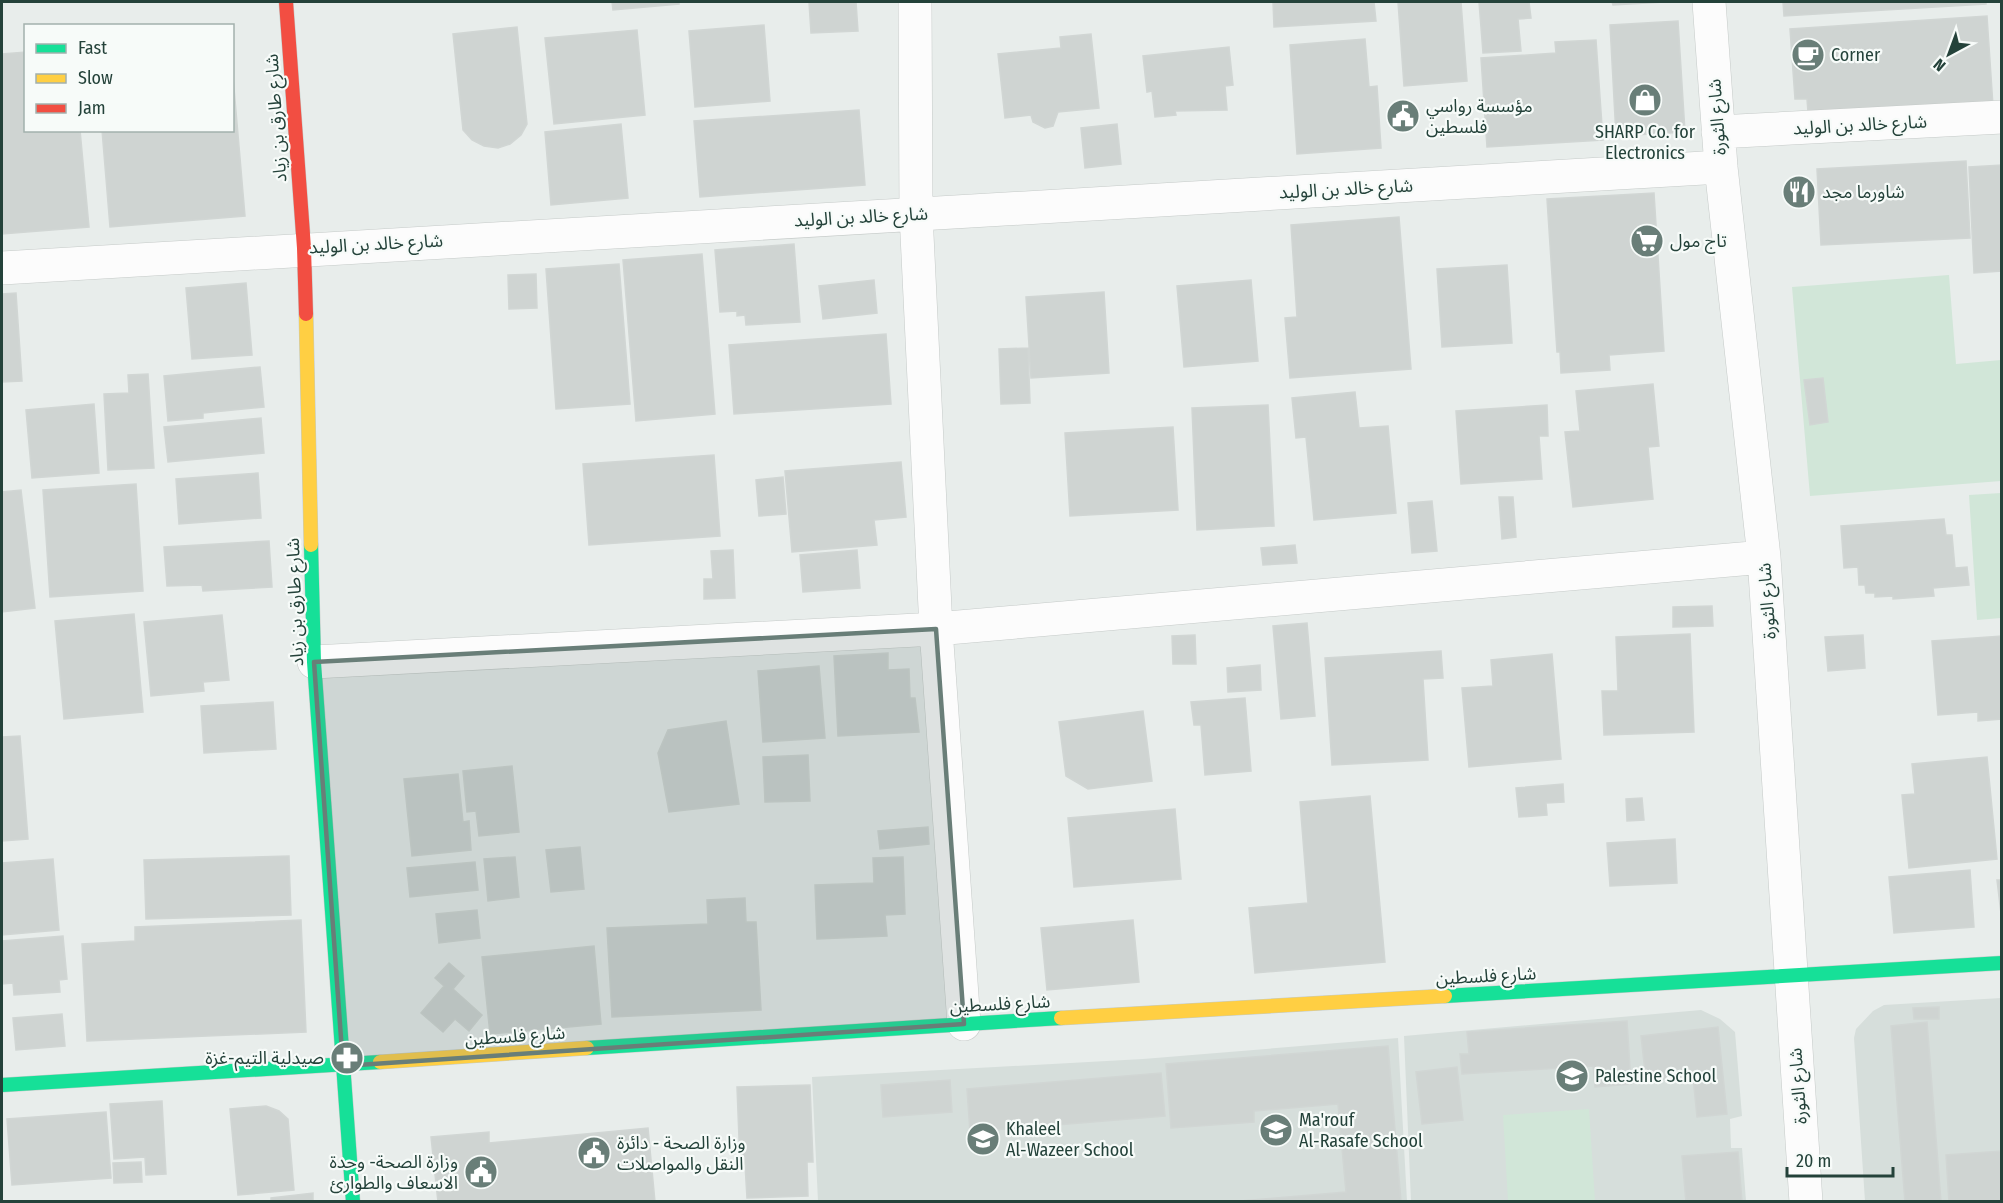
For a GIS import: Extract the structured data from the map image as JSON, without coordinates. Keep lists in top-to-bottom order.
{
  "streets": {
    "street": [
      "شارع الثورة",
      "شارع طارق بن زياد",
      "شارع خالد بن الوليد",
      "شارع فلسطين"
    ]
  },
  "crossings": [
    ["شارع الثورة", "شارع خالد بن الوليد"],
    ["شارع الثورة", "شارع فلسطين"],
    ["شارع طارق بن زياد", "شارع خالد بن الوليد"],
    ["شارع طارق بن زياد", "شارع فلسطين"]
  ],
  "places": {
    "cafe": ["Corner"],
    "shop": ["SHARP Co. for Electronics"],
    "public building": ["مؤسسة رواسي فلسطين", "وزارة الصحة - دائرة النقل والمواصلات", "وزارة الصحة- وحدة الاسعاف والطوارئ"],
    "restaurant": ["شاورما مجد"],
    "supermarket": ["تاج مول"],
    "pharmacy": ["صيدلية التيم-غزة"],
    "school or university": ["Palestine School", "Ma'rouf Al-Rasafe School", "Khaleel Al-Wazeer School"]
  },
  "legend": ["Fast", "Slow", "Jam"],
  "scale_bar": "20 m",
  "north": "bottom left"
}
